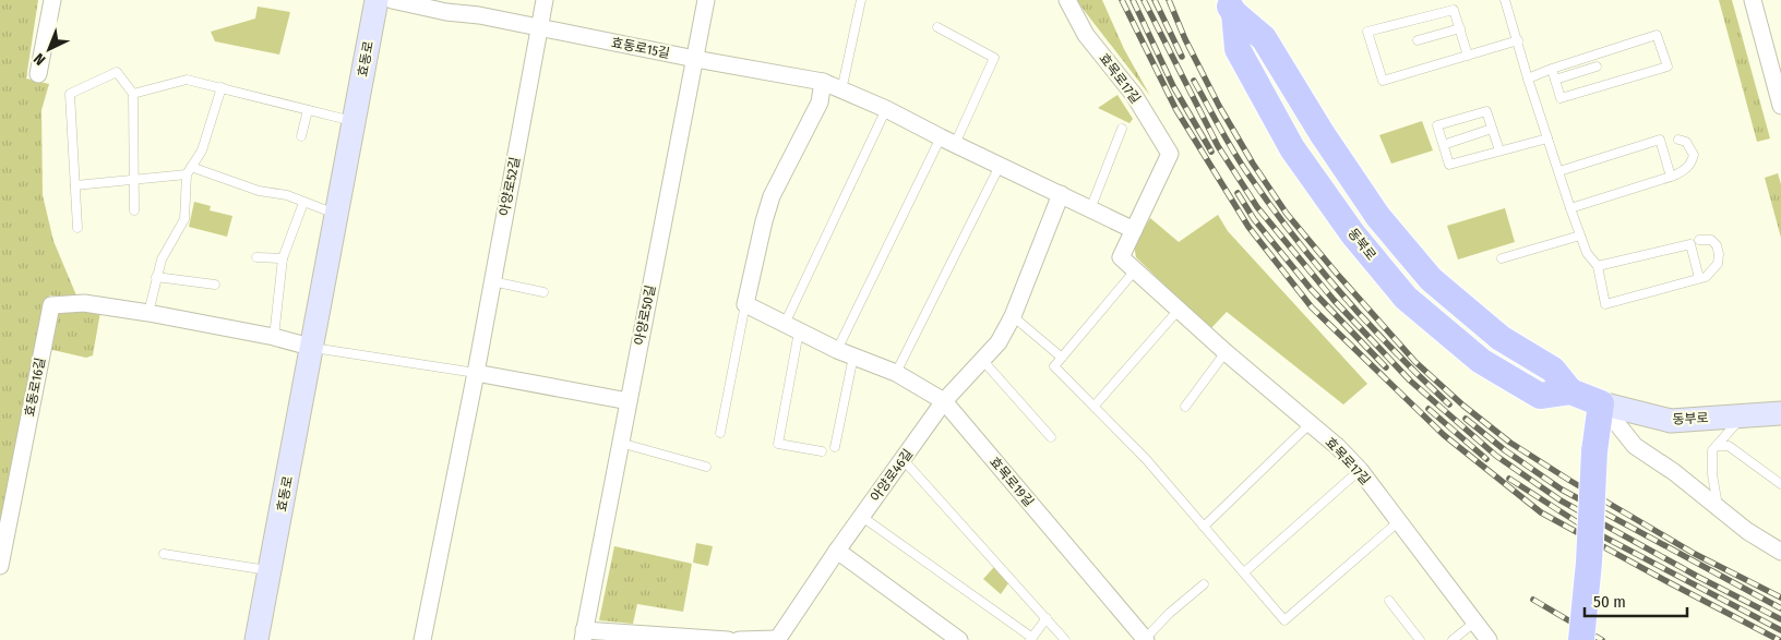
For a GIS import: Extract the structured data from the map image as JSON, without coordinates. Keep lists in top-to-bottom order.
{
  "streets": {
    "main road": ["효동로", "동부로"],
    "street": [
      "효동로15길",
      "효목로17길",
      "아양로52길",
      "아양로50길",
      "효동로16길",
      "아양로46길",
      "효목로19길"
    ]
  },
  "crossings": [
    ["효동로15길", "효목로17길"],
    ["효동로15길", "아양로52길"],
    ["효동로15길", "아양로50길"],
    ["효동로15길", "아양로46길"],
    ["효동로", "효동로16길"],
    ["아양로46길", "효목로19길"]
  ],
  "scale_bar": "50 m",
  "north": "bottom left"
}
